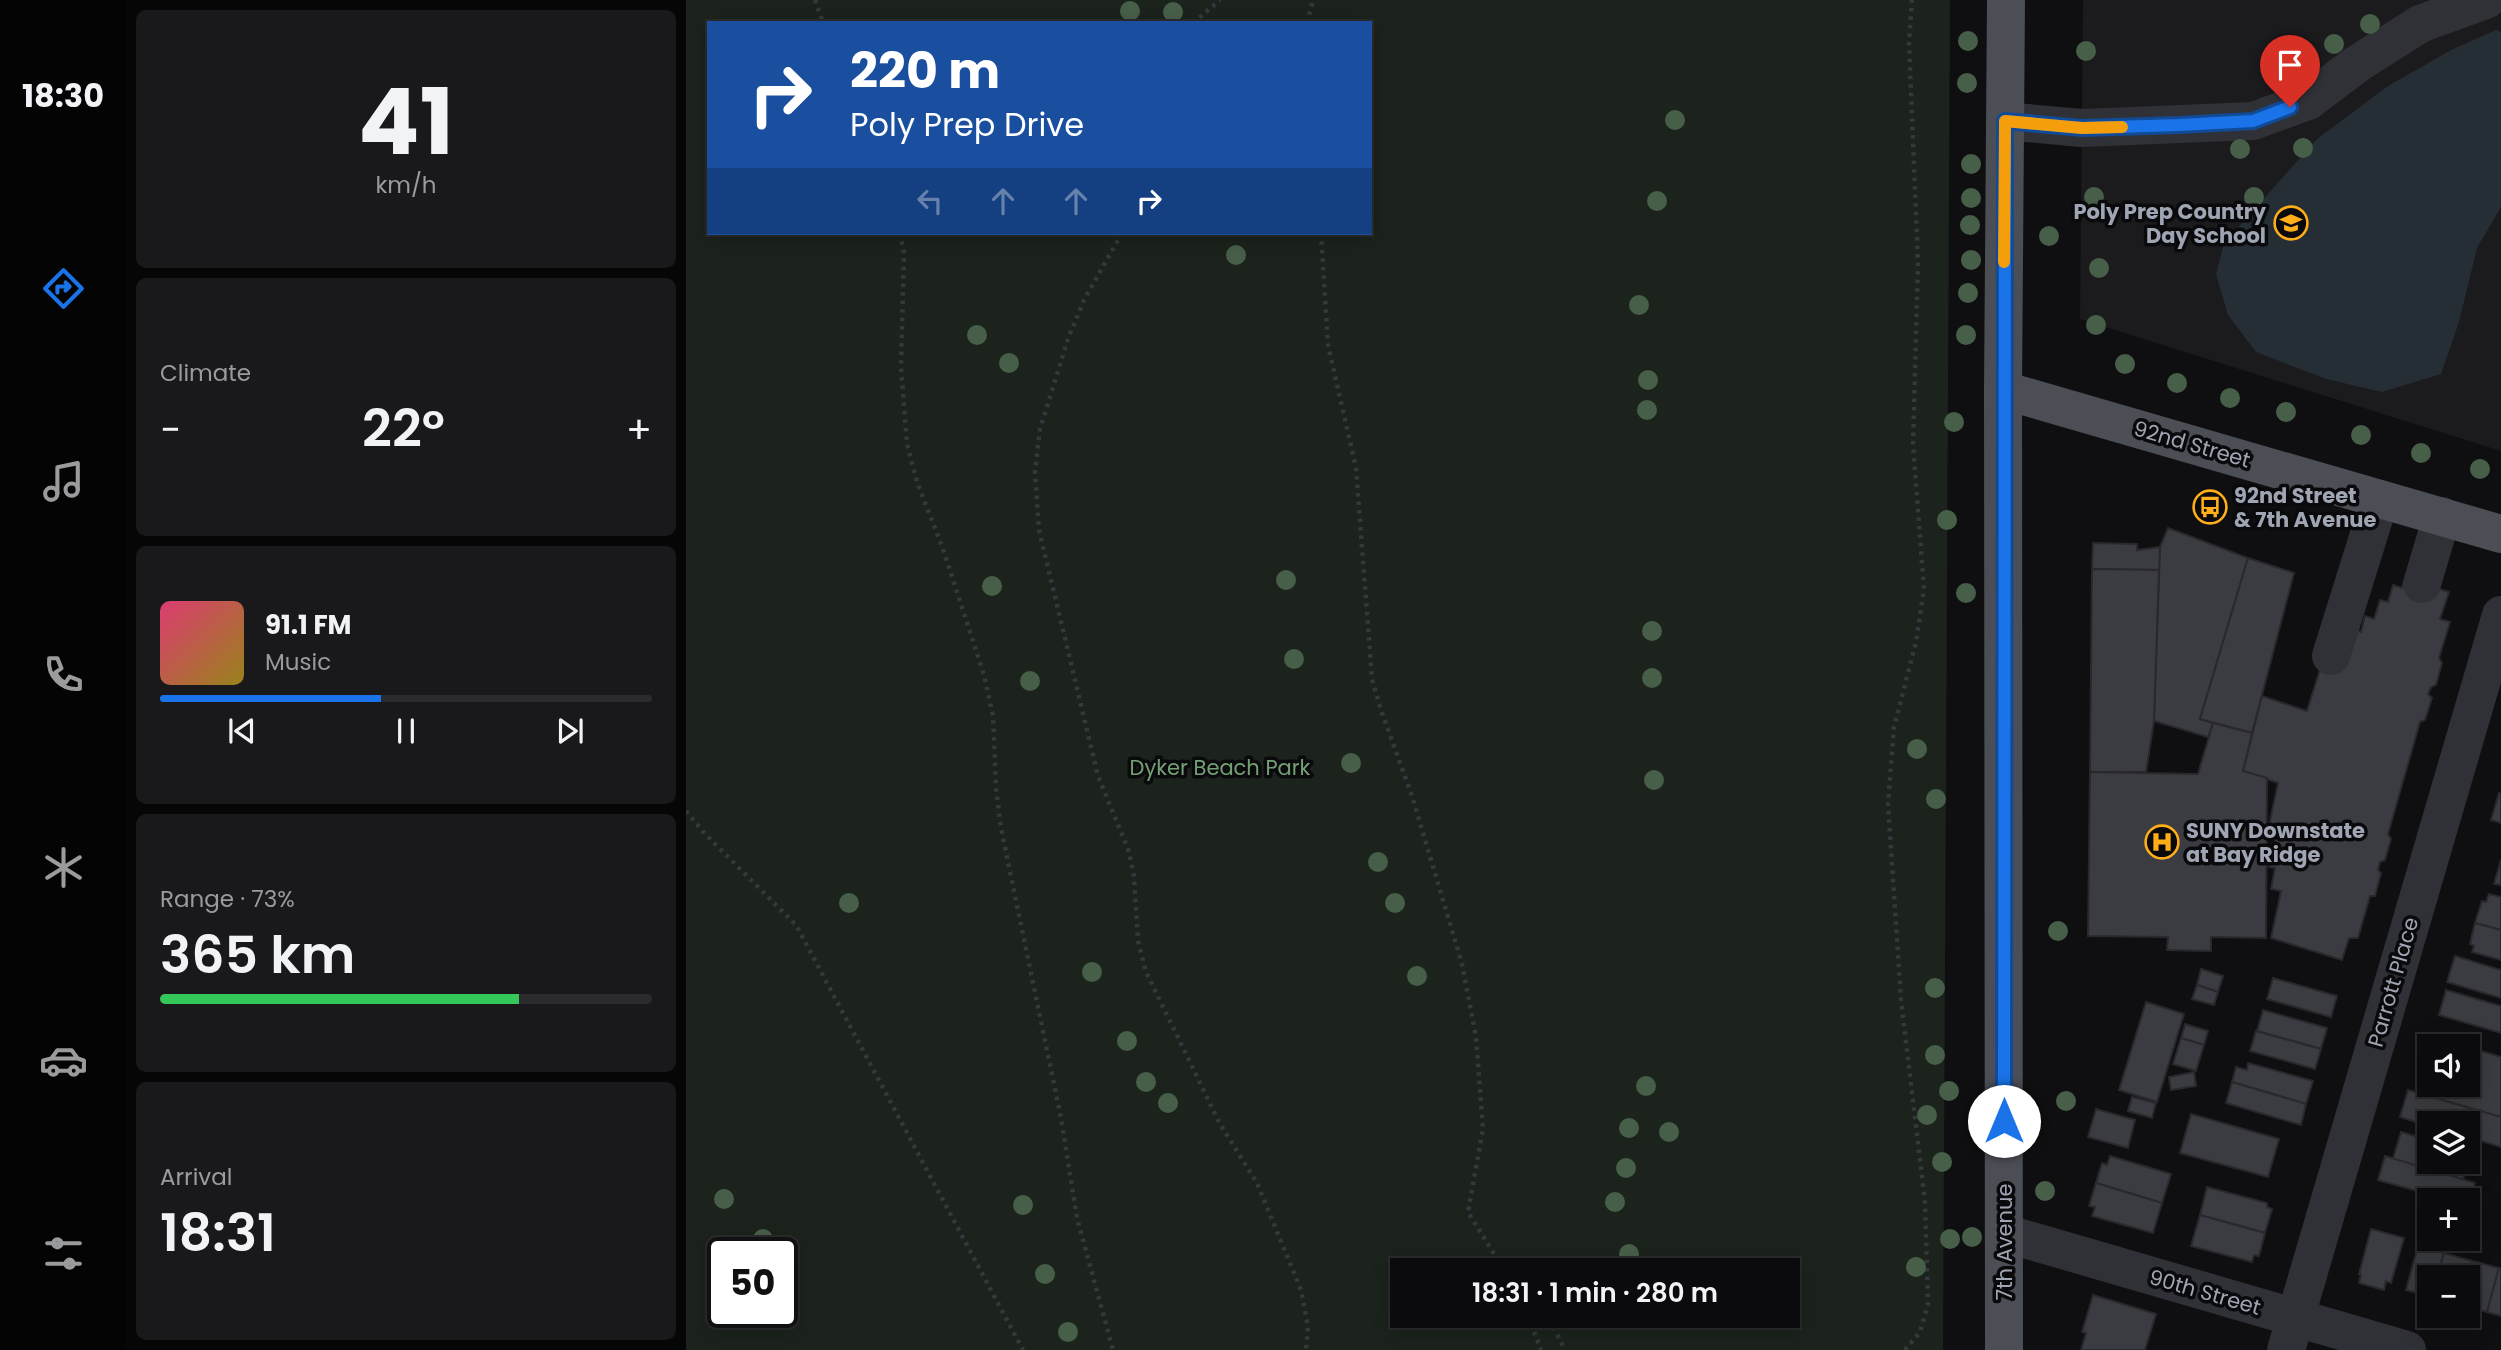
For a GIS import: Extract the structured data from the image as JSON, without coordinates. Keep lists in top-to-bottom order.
{
  "streets": {
    "main road": ["92nd Street", "7th Avenue"],
    "street": ["Parrott Place", "90th Street"]
  },
  "crossings": [
    ["92nd Street", "7th Avenue"],
    ["Parrott Place", "90th Street"],
    ["7th Avenue", "90th Street"]
  ],
  "parks": ["Dyker Beach Park"],
  "places": {
    "school or university": ["Poly Prep Country Day School"],
    "bus stop": ["92nd Street & 7th Avenue"],
    "hospital": ["SUNY Downstate at Bay Ridge"]
  },
  "page": {
    "tabs": "18:30",
    "tile": [
      ["41", "km/h"],
      "Climate",
      ["Range · 73%", "365 km"],
      ["Arrival", "18:31"]
    ],
    "turn": ["220 m", "Poly Prep Drive"],
    "heat": ["−", "22°", "+"],
    "song": ["91.1 FM", "Music"],
    "map_buttons": ["+", "−"],
    "limit": "50",
    "trip": "18:31 · 1 min · 280 m"
  }
}
